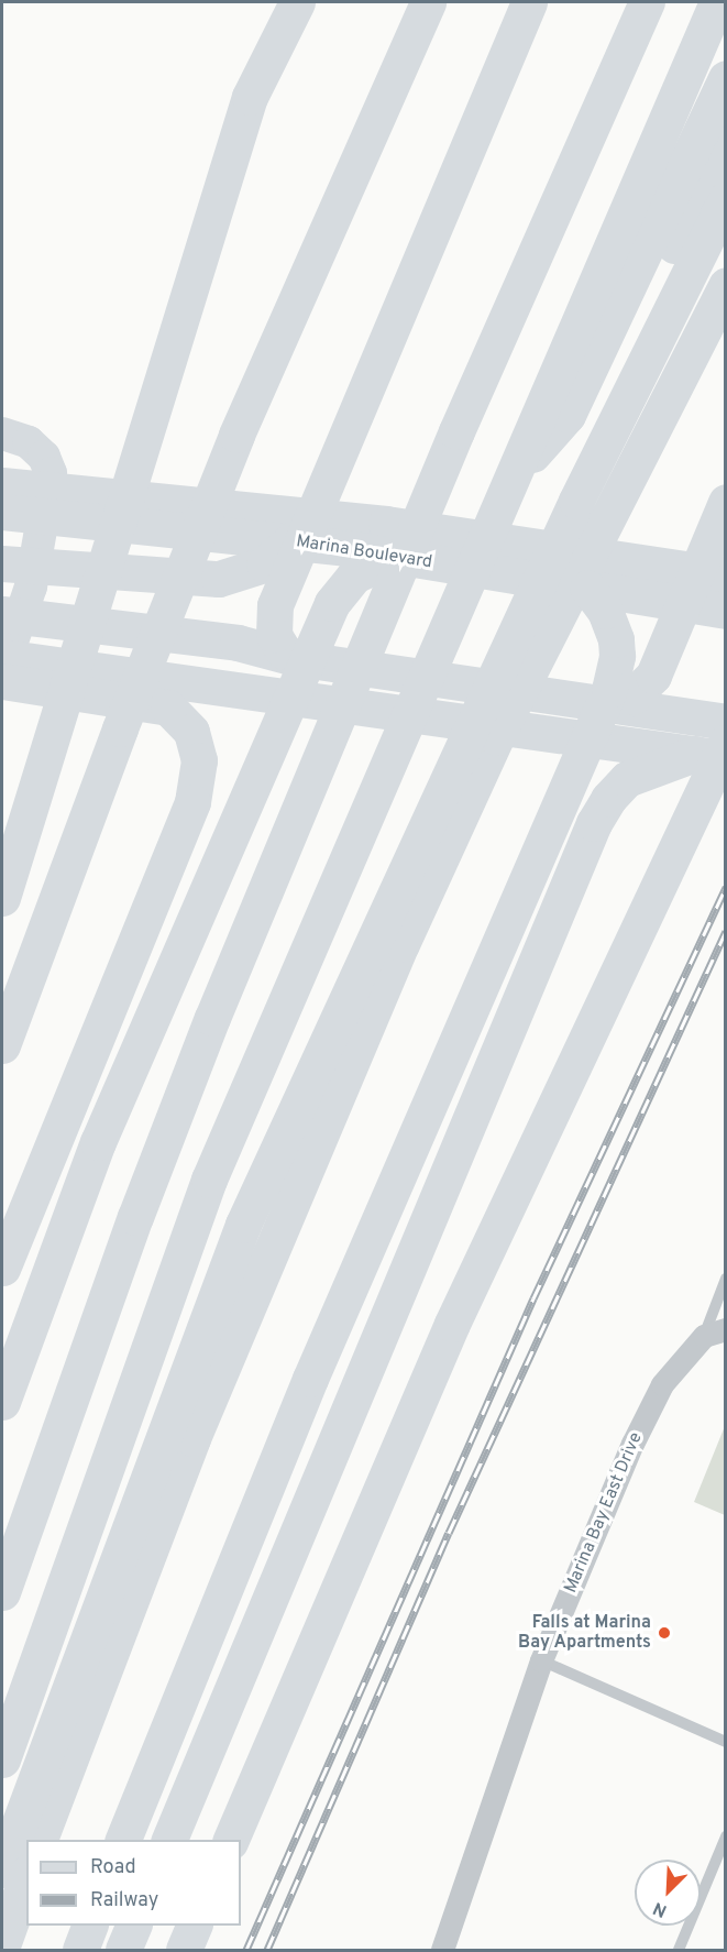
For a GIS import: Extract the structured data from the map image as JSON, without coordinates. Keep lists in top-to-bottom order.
{
  "streets": {
    "main road": ["Marina Boulevard"],
    "street": ["Marina Bay East Drive"]
  },
  "places": ["Falls at Marina Bay Apartments"],
  "legend": ["Road", "Railway"],
  "north": "bottom left"
}
